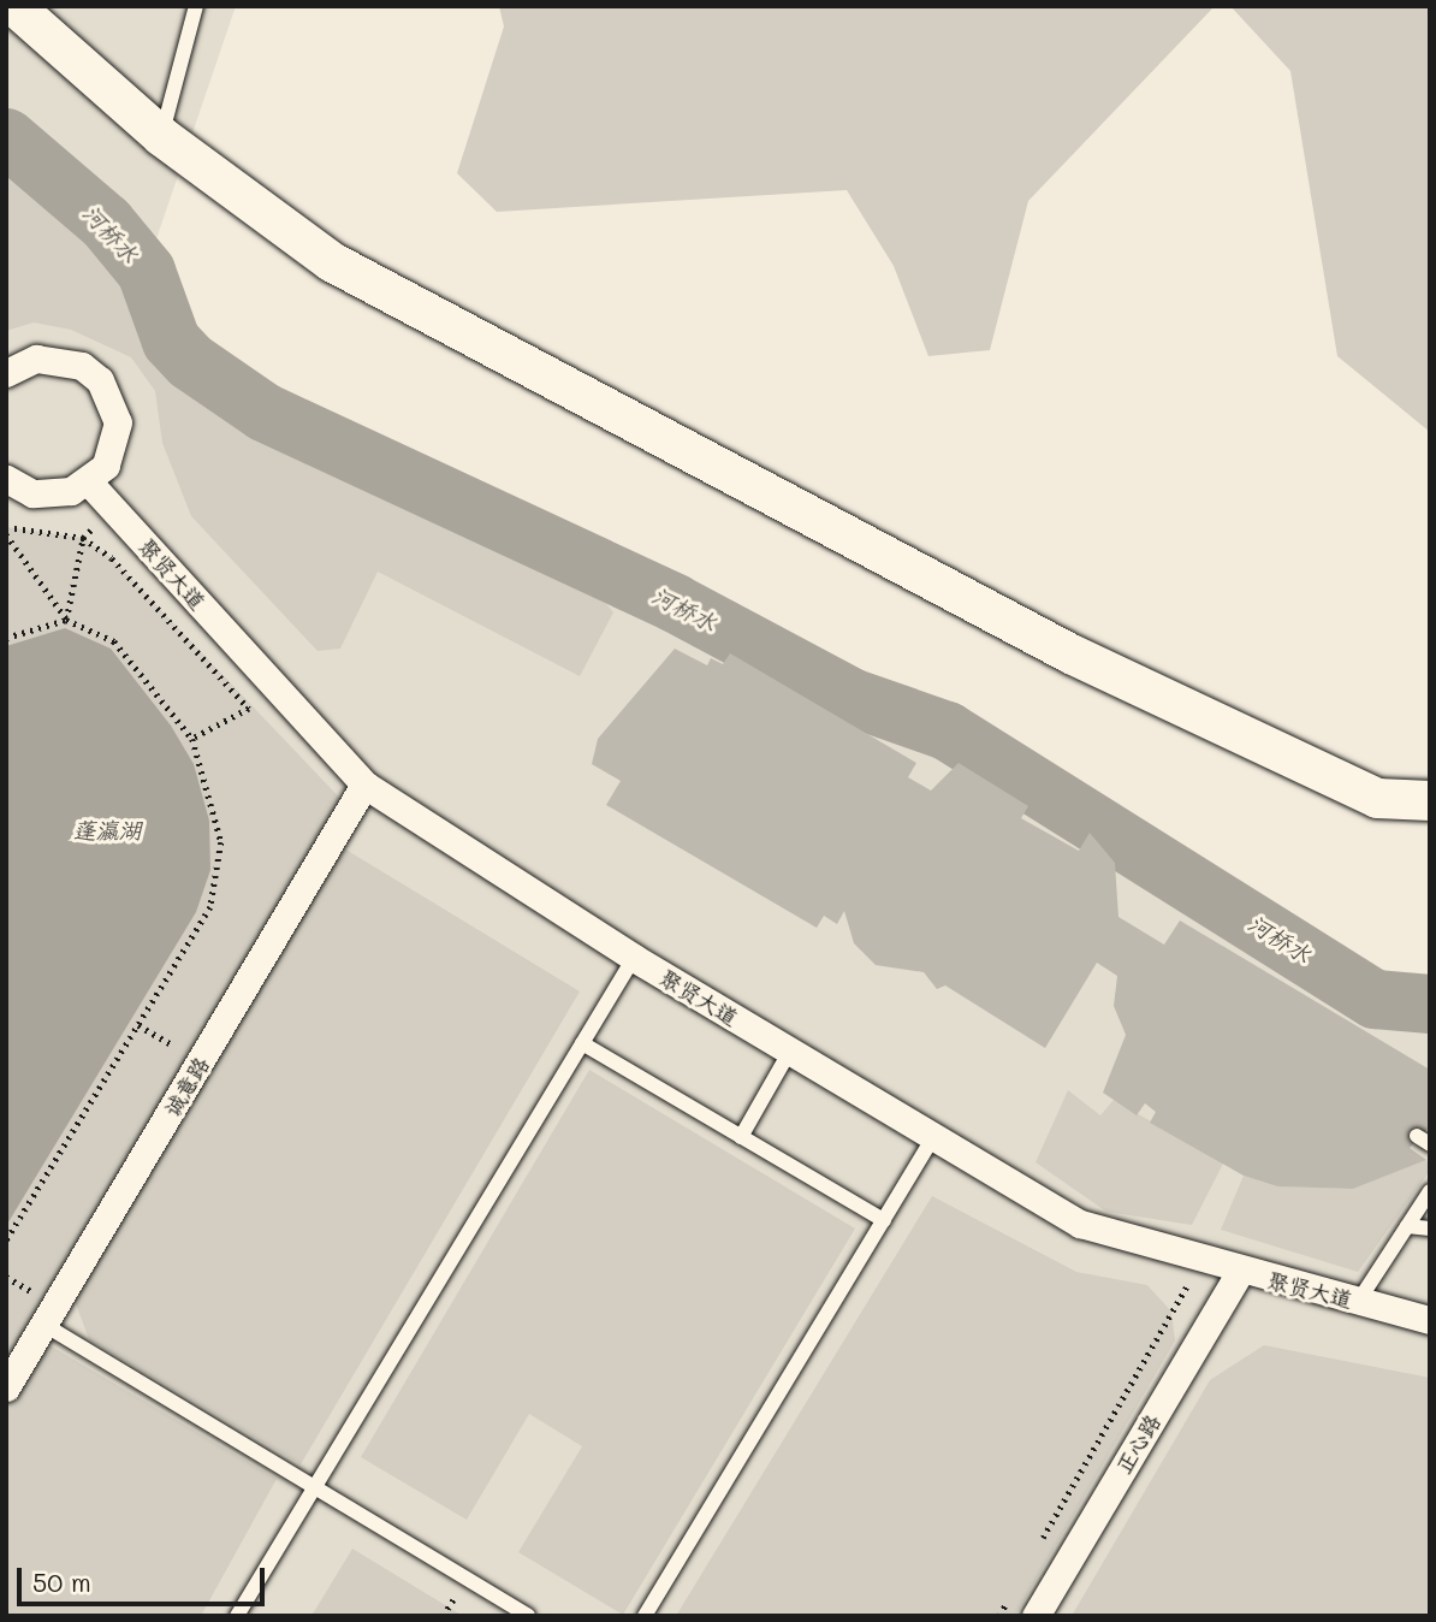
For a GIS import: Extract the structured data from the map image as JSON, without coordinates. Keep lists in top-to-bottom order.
{
  "streets": {
    "street": ["聚贤大道", "诚意路", "正心路"]
  },
  "crossings": [
    ["聚贤大道", "诚意路"],
    ["聚贤大道", "正心路"]
  ],
  "water": ["河桥水", "蓬瀛湖"],
  "scale_bar": "50 m"
}
